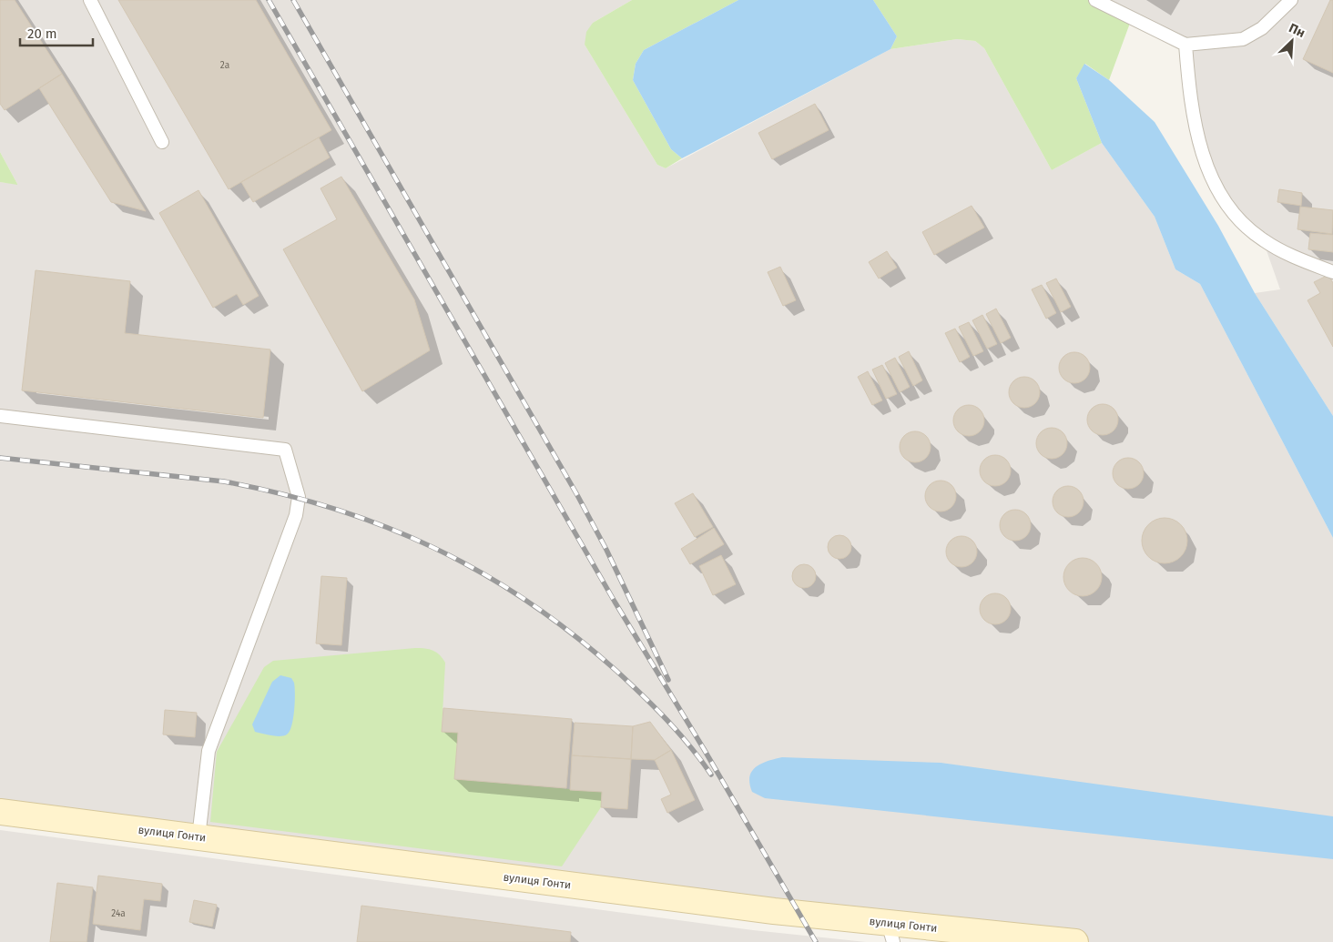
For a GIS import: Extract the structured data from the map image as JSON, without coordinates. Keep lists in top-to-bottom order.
{
  "streets": {
    "street": ["вулиця Гонти"]
  },
  "house_numbers": ["2а", "24а"],
  "scale_bar": "20 m",
  "north": "top right"
}
